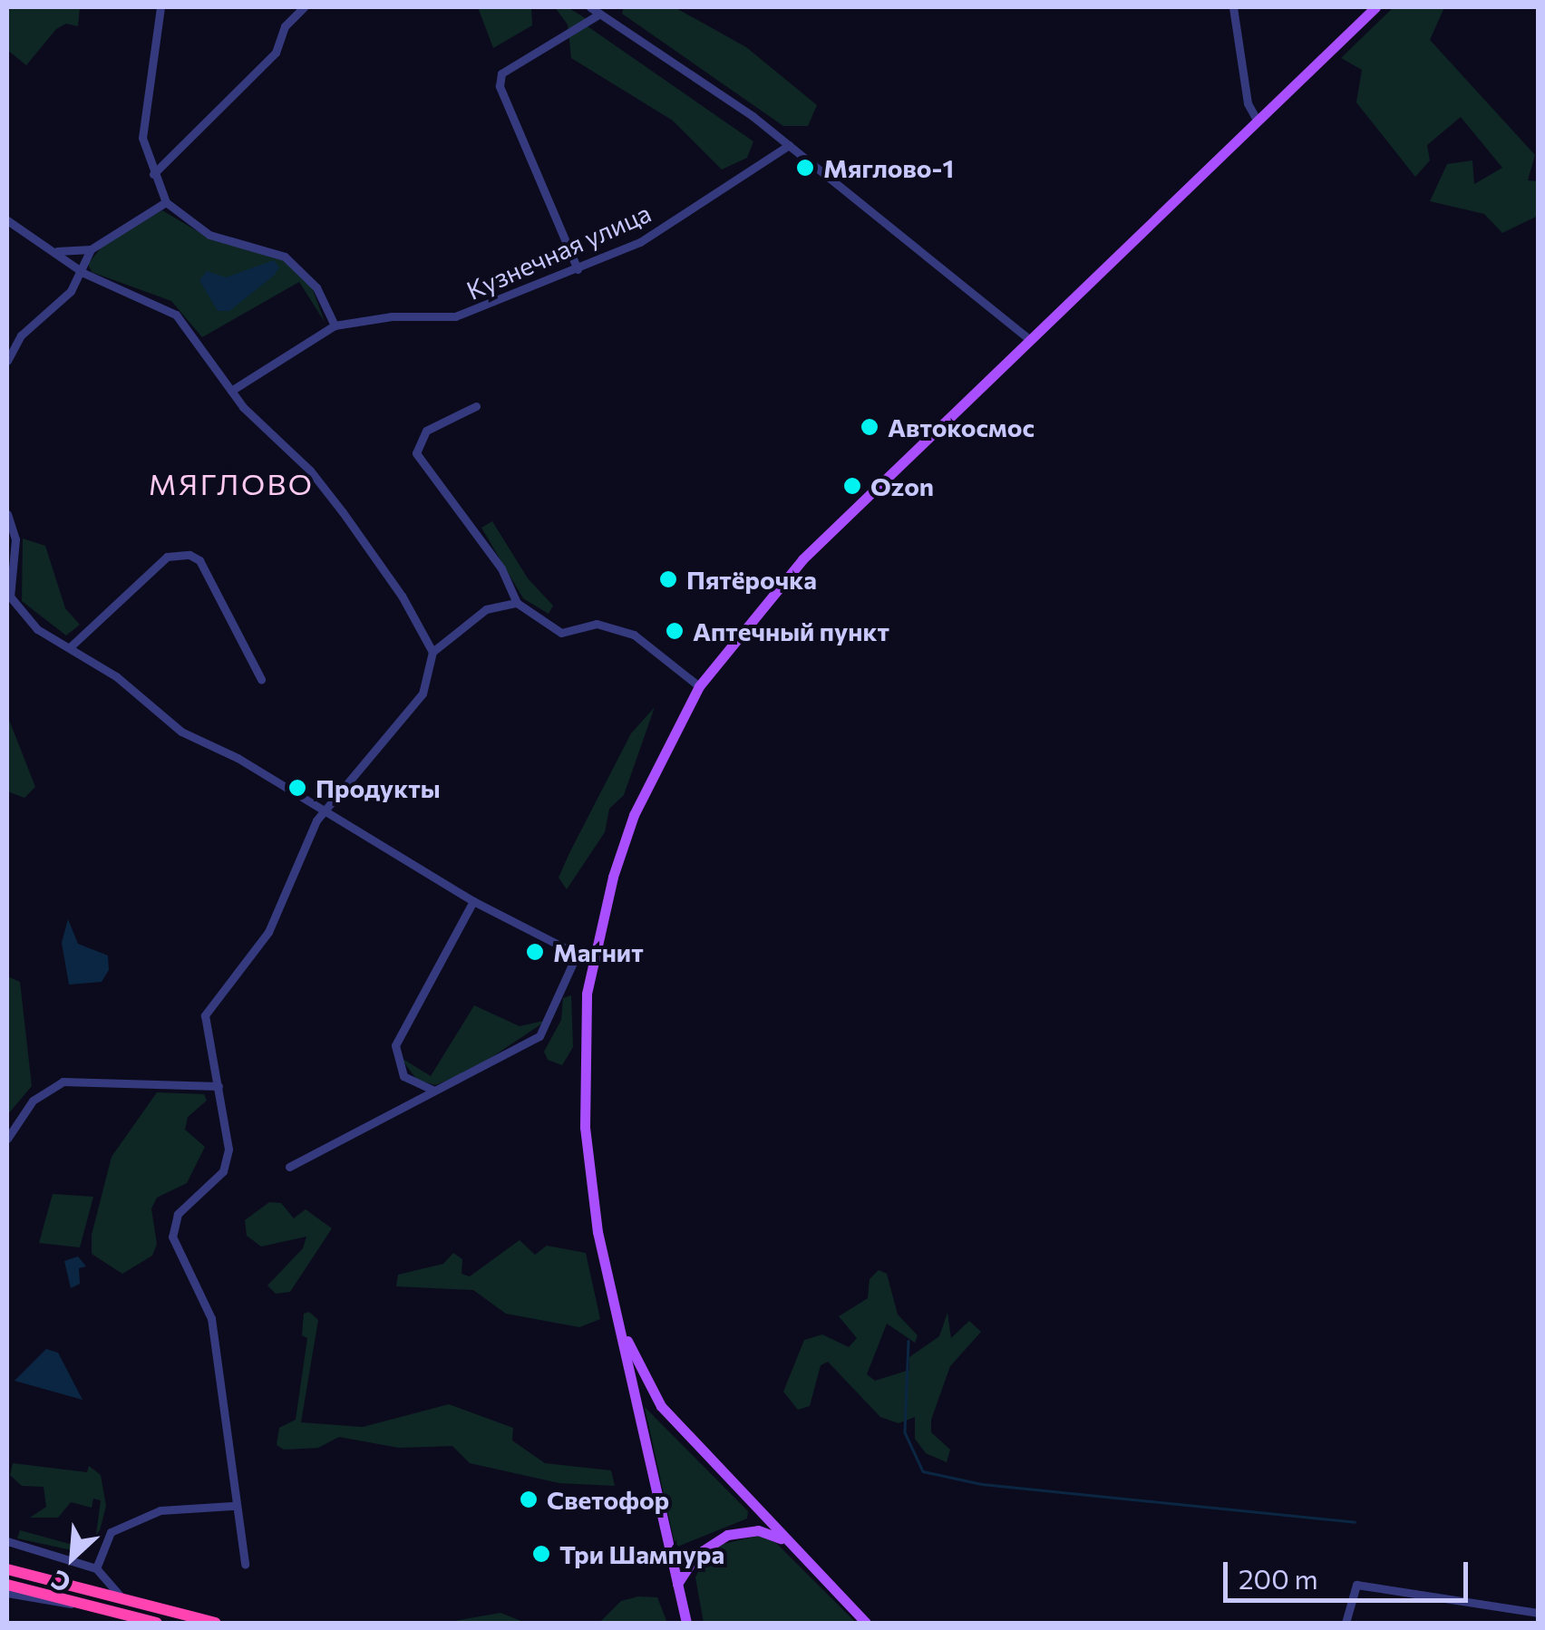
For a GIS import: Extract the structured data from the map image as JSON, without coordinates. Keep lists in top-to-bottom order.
{
  "streets": {
    "street": ["Кузнечная улица"]
  },
  "districts": ["МЯГЛОВО"],
  "places": [
    "Мяглово-1",
    "Автокосмос",
    "Ozon",
    "Пятёрочка",
    "Аптечный пункт",
    "Продукты",
    "Магнит",
    "Светофор",
    "Три Шампура"
  ],
  "scale_bar": "200 m",
  "north": "bottom left"
}
